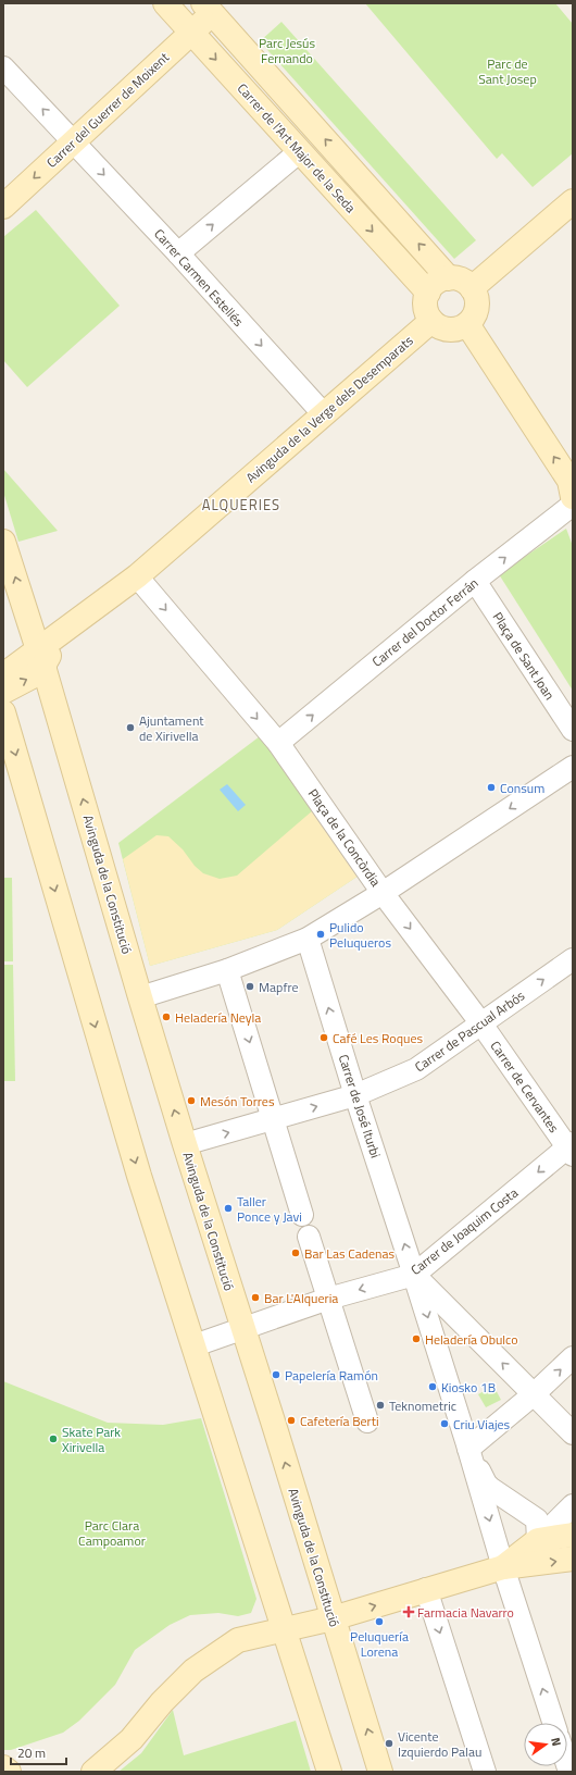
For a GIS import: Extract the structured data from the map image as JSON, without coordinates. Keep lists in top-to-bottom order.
{
  "streets": {
    "street": [
      "Carrer del Guerrer de Moixent",
      "Carrer de l'Art Major de la Seda",
      "Carrer Carmen Estellés",
      "Avinguda de la Verge dels Desemparats",
      "Carrer del Doctor Ferrán",
      "Plaça de Sant Joan",
      "Plaça de la Concòrdia",
      "Avinguda de la Constitució",
      "Carrer de Pascual Arbós",
      "Carrer de Cervantes",
      "Carrer de José Iturbi",
      "Carrer de Joaquim Costa"
    ]
  },
  "crossings": [
    ["Carrer del Guerrer de Moixent", "Carrer de l'Art Major de la Seda"],
    ["Carrer del Guerrer de Moixent", "Carrer Carmen Estellés"],
    ["Carrer de l'Art Major de la Seda", "Avinguda de la Verge dels Desemparats"],
    ["Carrer Carmen Estellés", "Avinguda de la Verge dels Desemparats"],
    ["Avinguda de la Verge dels Desemparats", "Plaça de la Concòrdia"],
    ["Avinguda de la Verge dels Desemparats", "Avinguda de la Constitució"],
    ["Carrer del Doctor Ferrán", "Plaça de Sant Joan"],
    ["Carrer del Doctor Ferrán", "Plaça de la Concòrdia"],
    ["Plaça de la Concòrdia", "Avinguda de la Constitució"],
    ["Plaça de la Concòrdia", "Carrer de Cervantes"],
    ["Plaça de la Concòrdia", "Carrer de José Iturbi"],
    ["Avinguda de la Constitució", "Carrer de Pascual Arbós"],
    ["Avinguda de la Constitució", "Carrer de Joaquim Costa"],
    ["Carrer de Pascual Arbós", "Carrer de Cervantes"],
    ["Carrer de Pascual Arbós", "Carrer de José Iturbi"],
    ["Carrer de Cervantes", "Carrer de Joaquim Costa"],
    ["Carrer de José Iturbi", "Carrer de Joaquim Costa"]
  ],
  "one_way": ["Carrer de Cervantes", "Carrer de Joaquim Costa"],
  "districts": ["ALQUERIES"],
  "parks": ["Parc Jesús Fernando", "Parc de Sant Josep", "Parc Clara Campoamor"],
  "places": {
    "other": [
      "Ajuntament de Xirivella",
      "Consum",
      "Pulido Peluqueros",
      "Mapfre",
      "Heladería Neyla",
      "Café Les Roques",
      "Mesón Torres",
      "Taller Ponce y Javi",
      "Bar Las Cadenas",
      "Bar L'Alqueria",
      "Heladería Obulco",
      "Papelería Ramón",
      "Kiosko 1B",
      "Teknometric",
      "Cafetería Berti",
      "Criu Viajes",
      "Skate Park Xirivella",
      "Peluquería Lorena",
      "Vicente Izquierdo Palau"
    ],
    "health": ["Farmacia Navarro"]
  },
  "scale_bar": "20 m",
  "north": "right"
}
